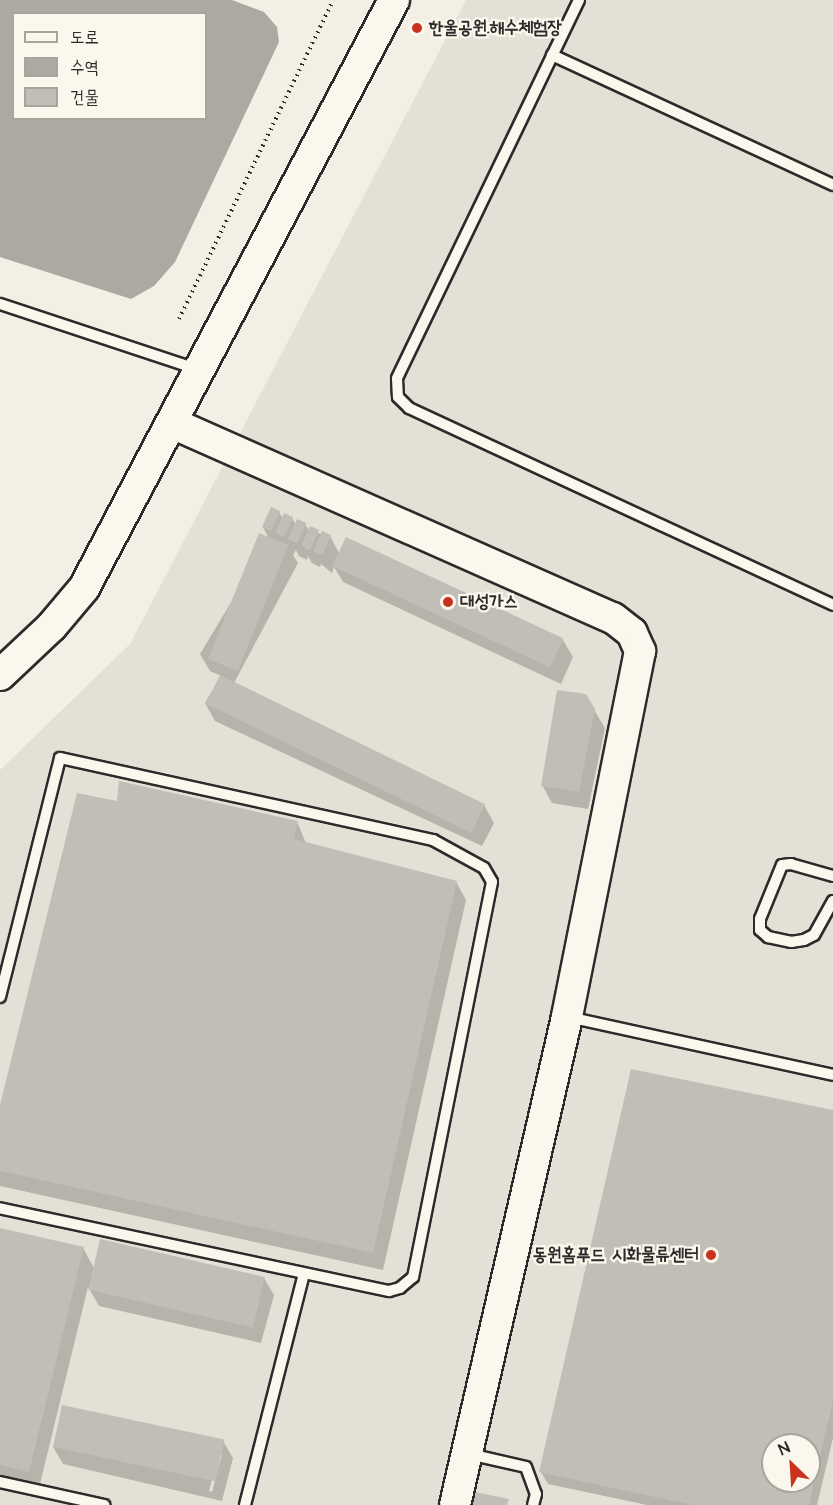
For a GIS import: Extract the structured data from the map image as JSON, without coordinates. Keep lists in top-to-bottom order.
{
  "places": ["한울공원.해수체험장", "대성가스", "동원홈푸드 시화물류센터"],
  "legend": ["도로", "수역", "건물"],
  "north": "top left"
}
